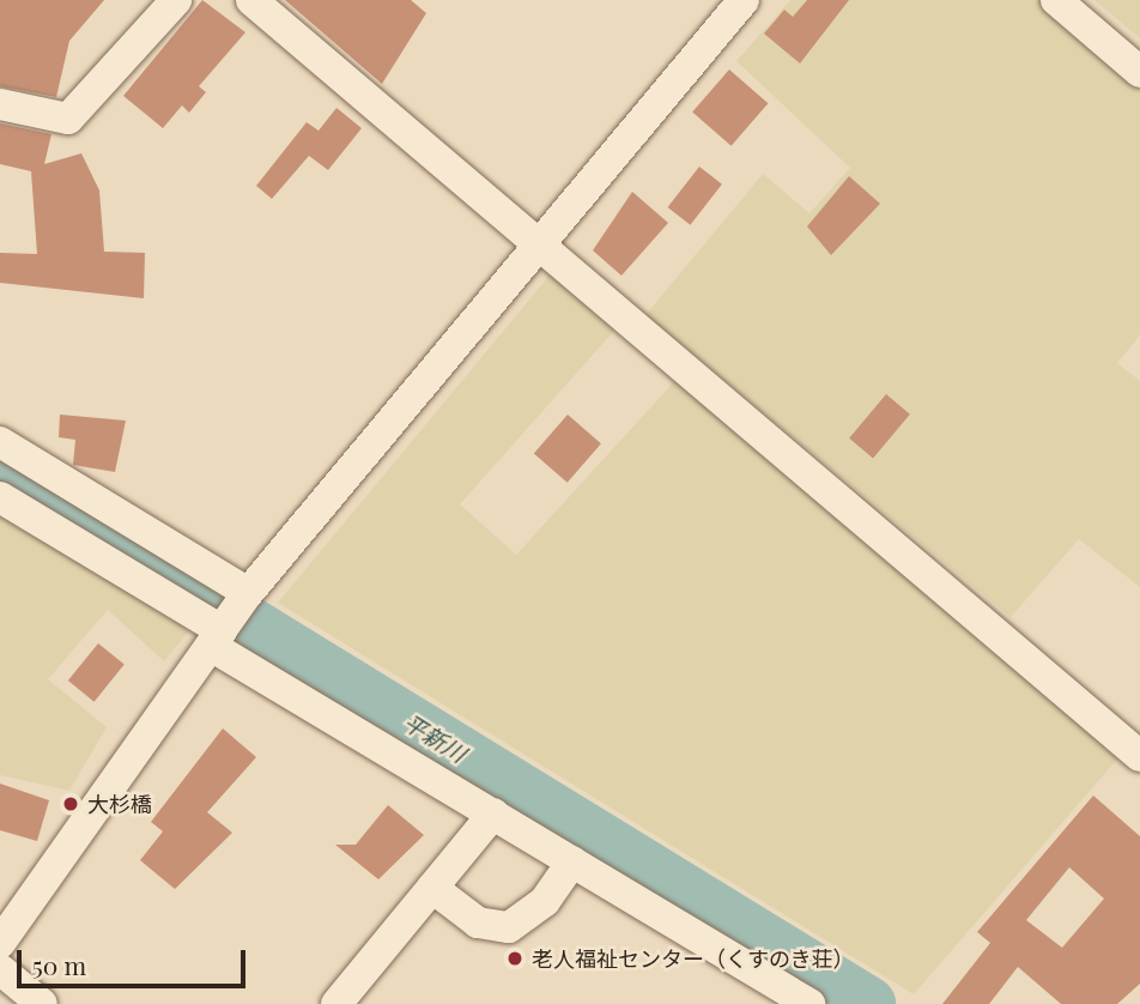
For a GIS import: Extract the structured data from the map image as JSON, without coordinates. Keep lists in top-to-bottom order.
{
  "water": ["平新川"],
  "places": ["大杉橋", "老人福祉センター（くすのき荘）"],
  "scale_bar": "50 m"
}
